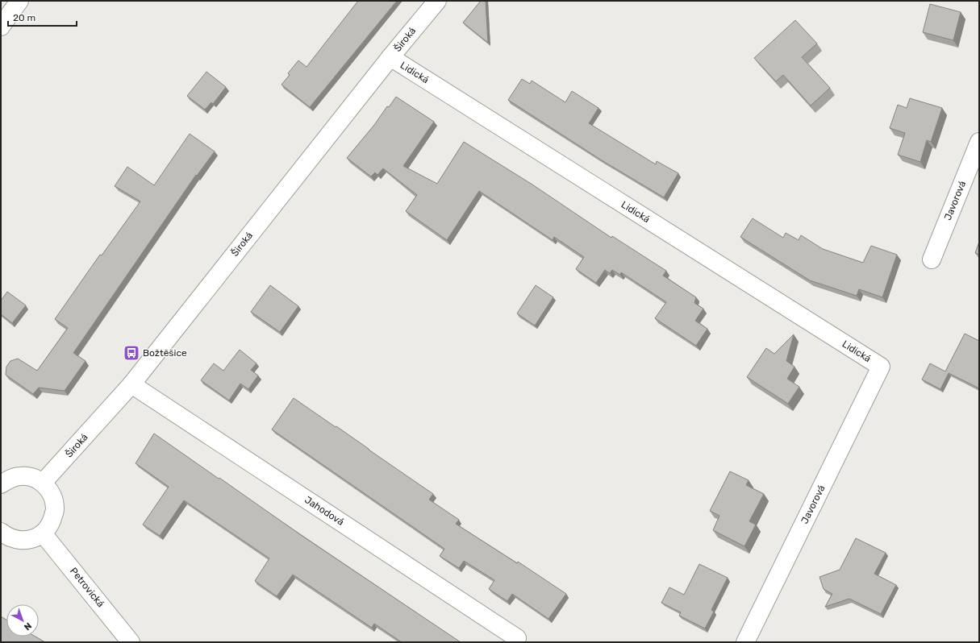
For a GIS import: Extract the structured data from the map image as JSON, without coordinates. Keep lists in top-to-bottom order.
{
  "streets": {
    "street": [
      "Široká",
      "Lidická",
      "Javorová",
      "Jahodová",
      "Petrovická"
    ]
  },
  "crossings": [
    ["Široká", "Lidická"],
    ["Široká", "Jahodová"],
    ["Lidická", "Javorová"]
  ],
  "places": {
    "bus stop": ["Božtěšice"]
  },
  "scale_bar": "20 m",
  "north": "bottom right"
}
